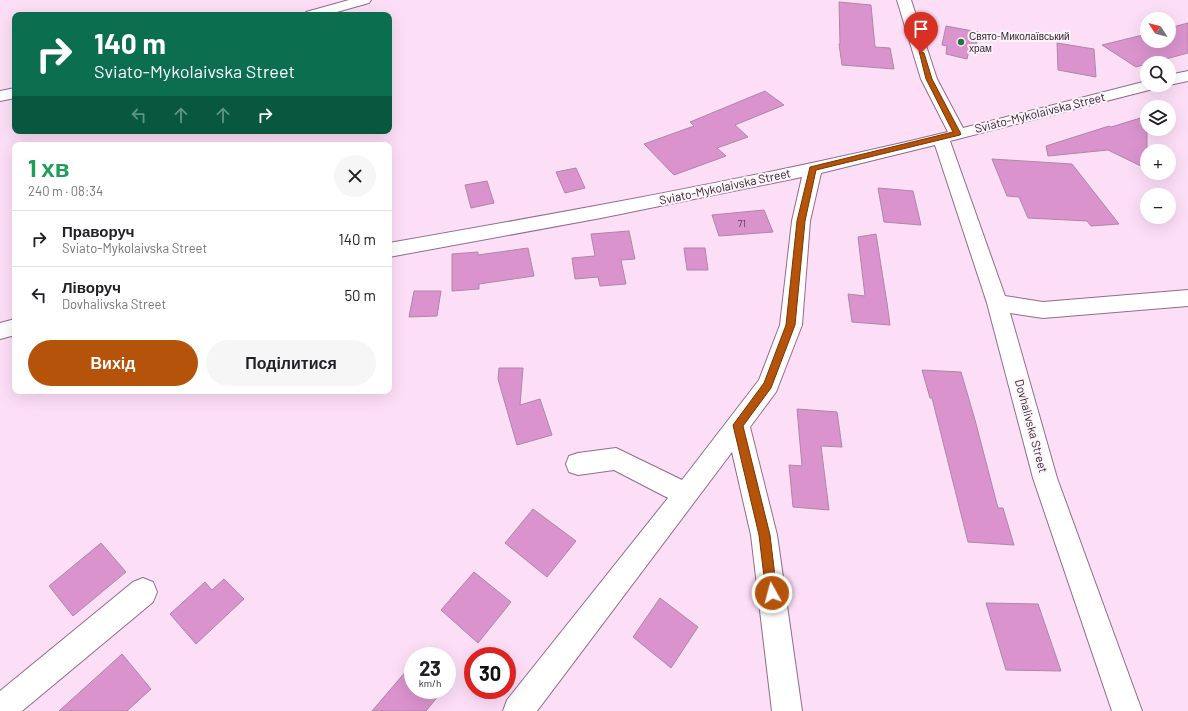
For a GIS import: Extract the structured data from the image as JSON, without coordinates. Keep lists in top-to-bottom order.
{
  "streets": {
    "street": ["Sviato-Mykolaivska Street", "Dovhalivska Street"]
  },
  "crossings": [
    ["Sviato-Mykolaivska Street", "Dovhalivska Street"]
  ],
  "places": ["Свято-Миколаївський храм"],
  "house_numbers": ["71"],
  "north": "top left",
  "page": {
    "map_buttons": ["+", "−"],
    "turn": ["140 m", "Sviato-Mykolaivska Street"],
    "heading": ["1 хв", "240 m · 08:34"],
    "list": [
      {
        "name": "Праворуч",
        "note": "Sviato-Mykolaivska Street",
        "value": "140 m"
      },
      {
        "name": "Ліворуч",
        "note": "Dovhalivska Street",
        "value": "50 m"
      }
    ],
    "buttons": ["Вихід", "Поділитися"],
    "speed": "23 km/h",
    "limit": "30"
  }
}
